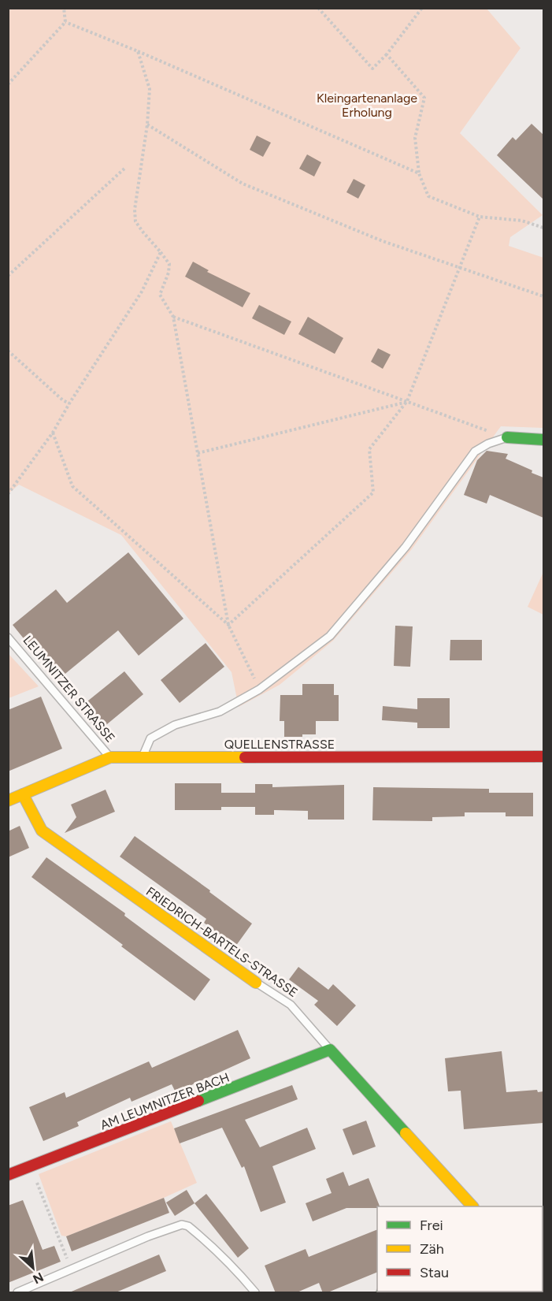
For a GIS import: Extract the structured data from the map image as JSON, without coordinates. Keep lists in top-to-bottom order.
{
  "streets": {
    "street": ["QUELLENSTRASSE", "FRIEDRICH-BARTELS-STRASSE", "AM LEUMNITZER BACH"],
    "lane": ["LEUMNITZER STRASSE"]
  },
  "crossings": [
    ["LEUMNITZER STRASSE", "QUELLENSTRASSE"],
    ["QUELLENSTRASSE", "FRIEDRICH-BARTELS-STRASSE"],
    ["FRIEDRICH-BARTELS-STRASSE", "AM LEUMNITZER BACH"]
  ],
  "parks": ["Kleingartenanlage Erholung"],
  "legend": ["Frei", "Zäh", "Stau"],
  "north": "bottom right"
}
